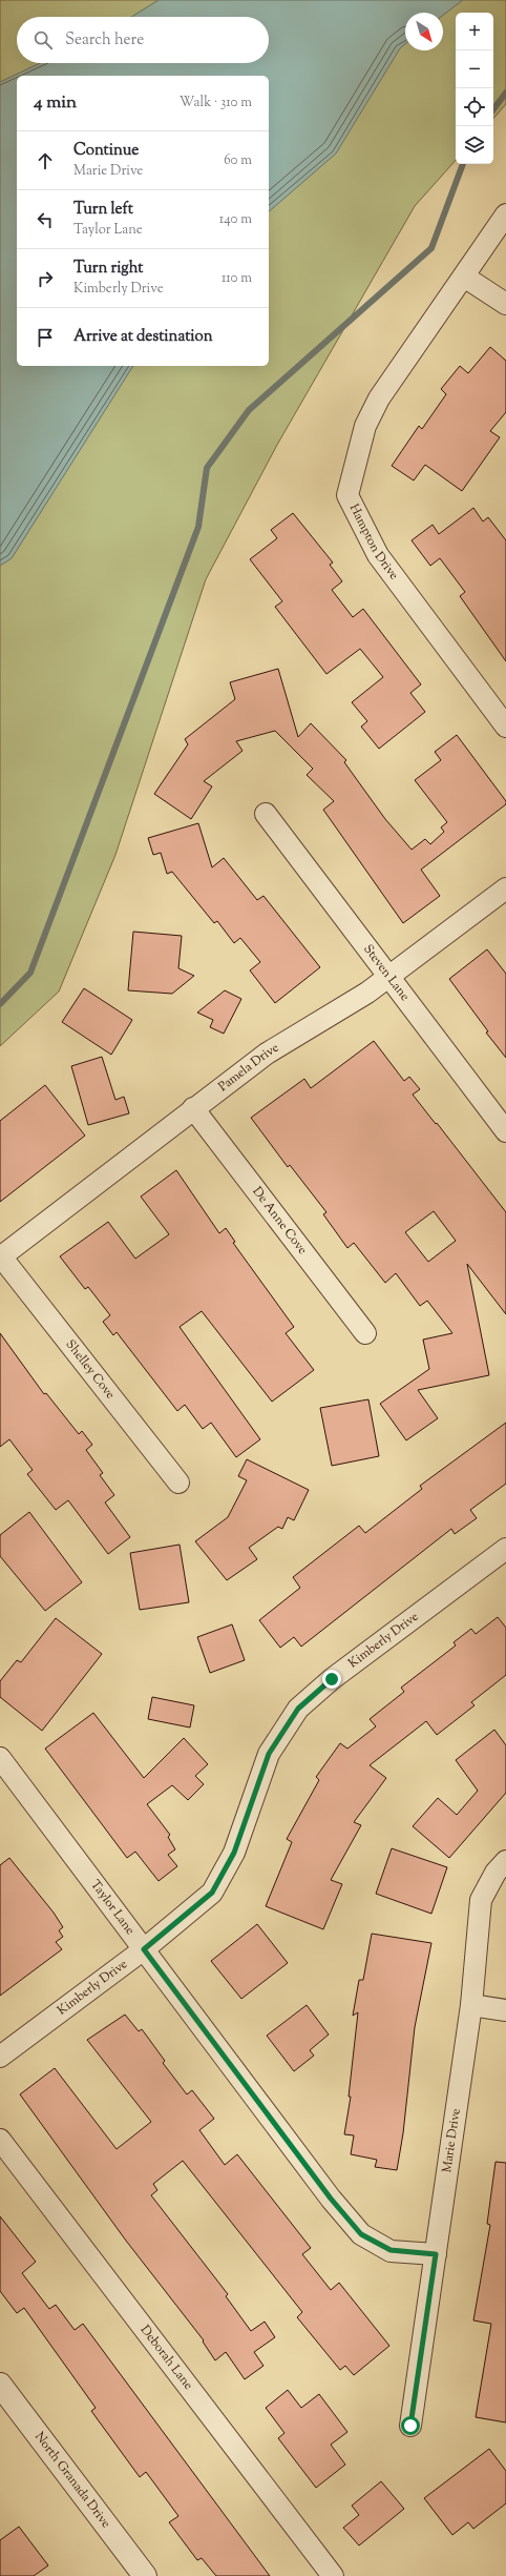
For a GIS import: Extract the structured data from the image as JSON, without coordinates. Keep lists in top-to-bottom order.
{
  "streets": {
    "street": [
      "Hampton Drive",
      "Steven Lane",
      "Pamela Drive",
      "De Anne Cove",
      "Shelley Cove",
      "Kimberly Drive",
      "Taylor Lane",
      "Marie Drive",
      "Deborah Lane",
      "North Granada Drive"
    ]
  },
  "crossings": [
    ["Steven Lane", "Pamela Drive"],
    ["Pamela Drive", "De Anne Cove"],
    ["Pamela Drive", "Shelley Cove"],
    ["Kimberly Drive", "Taylor Lane"],
    ["Taylor Lane", "Marie Drive"]
  ],
  "north": "bottom right",
  "page": {
    "map_buttons": ["+", "−"],
    "search": "Search here",
    "heading": ["4 min", "Walk · 310 m"],
    "list": [
      ["Continue", "Marie Drive", "60 m"],
      ["Turn left", "Taylor Lane", "140 m"],
      ["Turn right", "Kimberly Drive", "110 m"],
      "Arrive at destination"
    ]
  }
}
